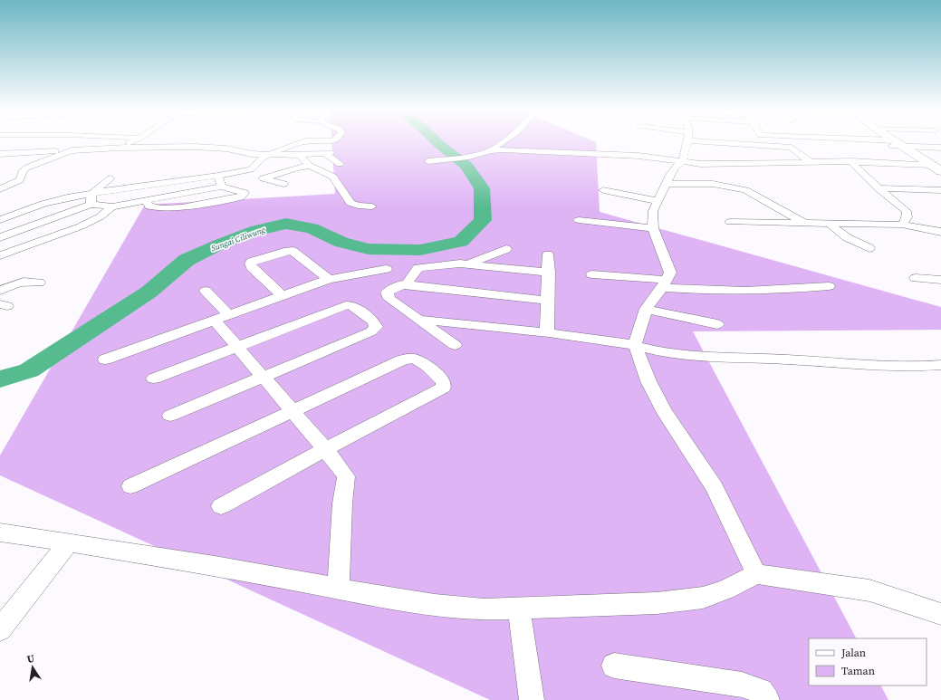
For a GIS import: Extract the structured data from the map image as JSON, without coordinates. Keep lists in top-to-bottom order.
{
  "water": ["Sungai Ciliwung"],
  "legend": ["Jalan", "Taman"],
  "north": "top"
}
